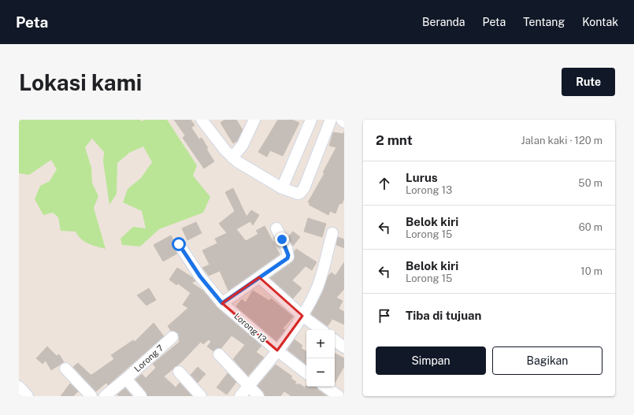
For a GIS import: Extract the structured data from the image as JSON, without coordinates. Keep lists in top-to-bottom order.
{
  "streets": {
    "street": ["Lorong 13", "Lorong 7"]
  },
  "page": {
    "header": "Peta",
    "nav": [
      "Beranda",
      "Peta",
      "Tentang",
      "Kontak"
    ],
    "buttons": [
      "Rute",
      ["Simpan", "Bagikan"]
    ],
    "title": "Lokasi kami",
    "heading": ["2 mnt", "Jalan kaki · 120 m"],
    "list": [
      ["Lurus", "Lorong 13", "50 m"],
      ["Belok kiri", "Lorong 15", "60 m"],
      ["Belok kiri", "Lorong 15", "10 m"],
      "Tiba di tujuan"
    ],
    "map_buttons": ["+", "−"]
  }
}
